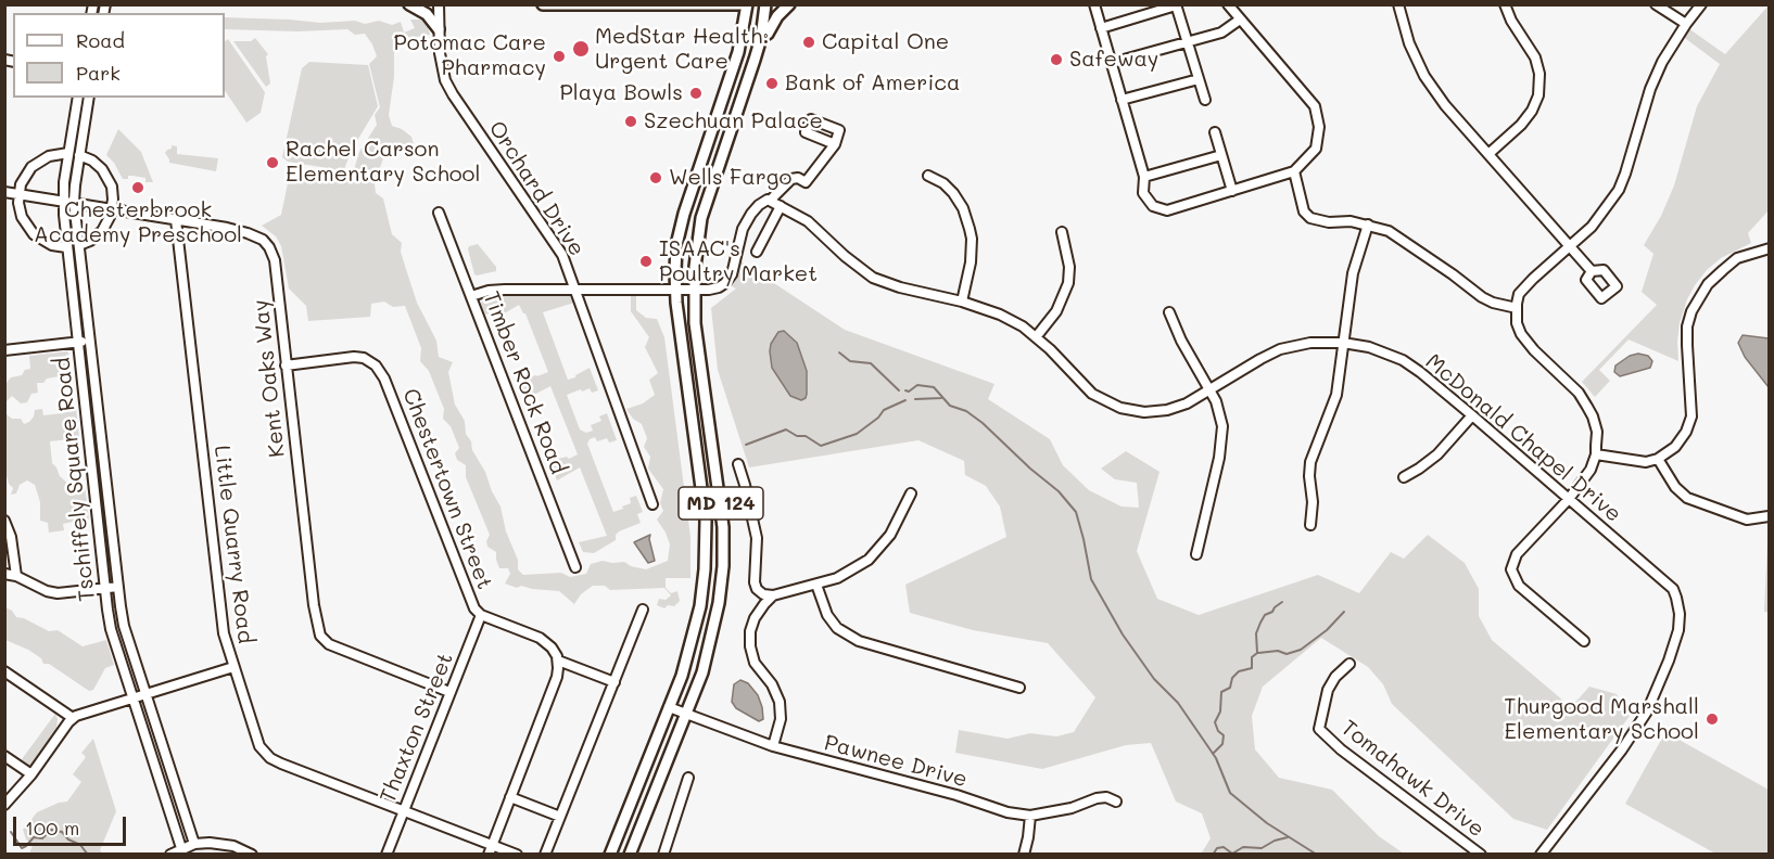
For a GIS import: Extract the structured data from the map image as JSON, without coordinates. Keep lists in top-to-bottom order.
{
  "streets": {
    "main road": ["MD 124"],
    "street": [
      "Orchard Drive",
      "Kent Oaks Way",
      "Timber Rock Road",
      "McDonald Chapel Drive",
      "Tschiffely Square Road",
      "Chestertown Street",
      "Little Quarry Road",
      "Thaxton Street",
      "Pawnee Drive",
      "Tomahawk Drive"
    ]
  },
  "crossings": [
    ["Kent Oaks Way", "Tschiffely Square Road"],
    ["Kent Oaks Way", "Chestertown Street"],
    ["Kent Oaks Way", "Little Quarry Road"],
    ["Kent Oaks Way", "Thaxton Street"],
    ["Chestertown Street", "Thaxton Street"],
    ["MD 124", "Pawnee Drive"],
    ["Little Quarry Road", "Thaxton Street"]
  ],
  "places": [
    "Capital One",
    "MedStar Health: Urgent Care",
    "Potomac Care Pharmacy",
    "Safeway",
    "Bank of America",
    "Playa Bowls",
    "Szechuan Palace",
    "Rachel Carson Elementary School",
    "Wells Fargo",
    "Chesterbrook Academy Preschool",
    "ISAAC's Poultry Market",
    "Thurgood Marshall Elementary School"
  ],
  "legend": ["Road", "Park"],
  "scale_bar": "100 m"
}
